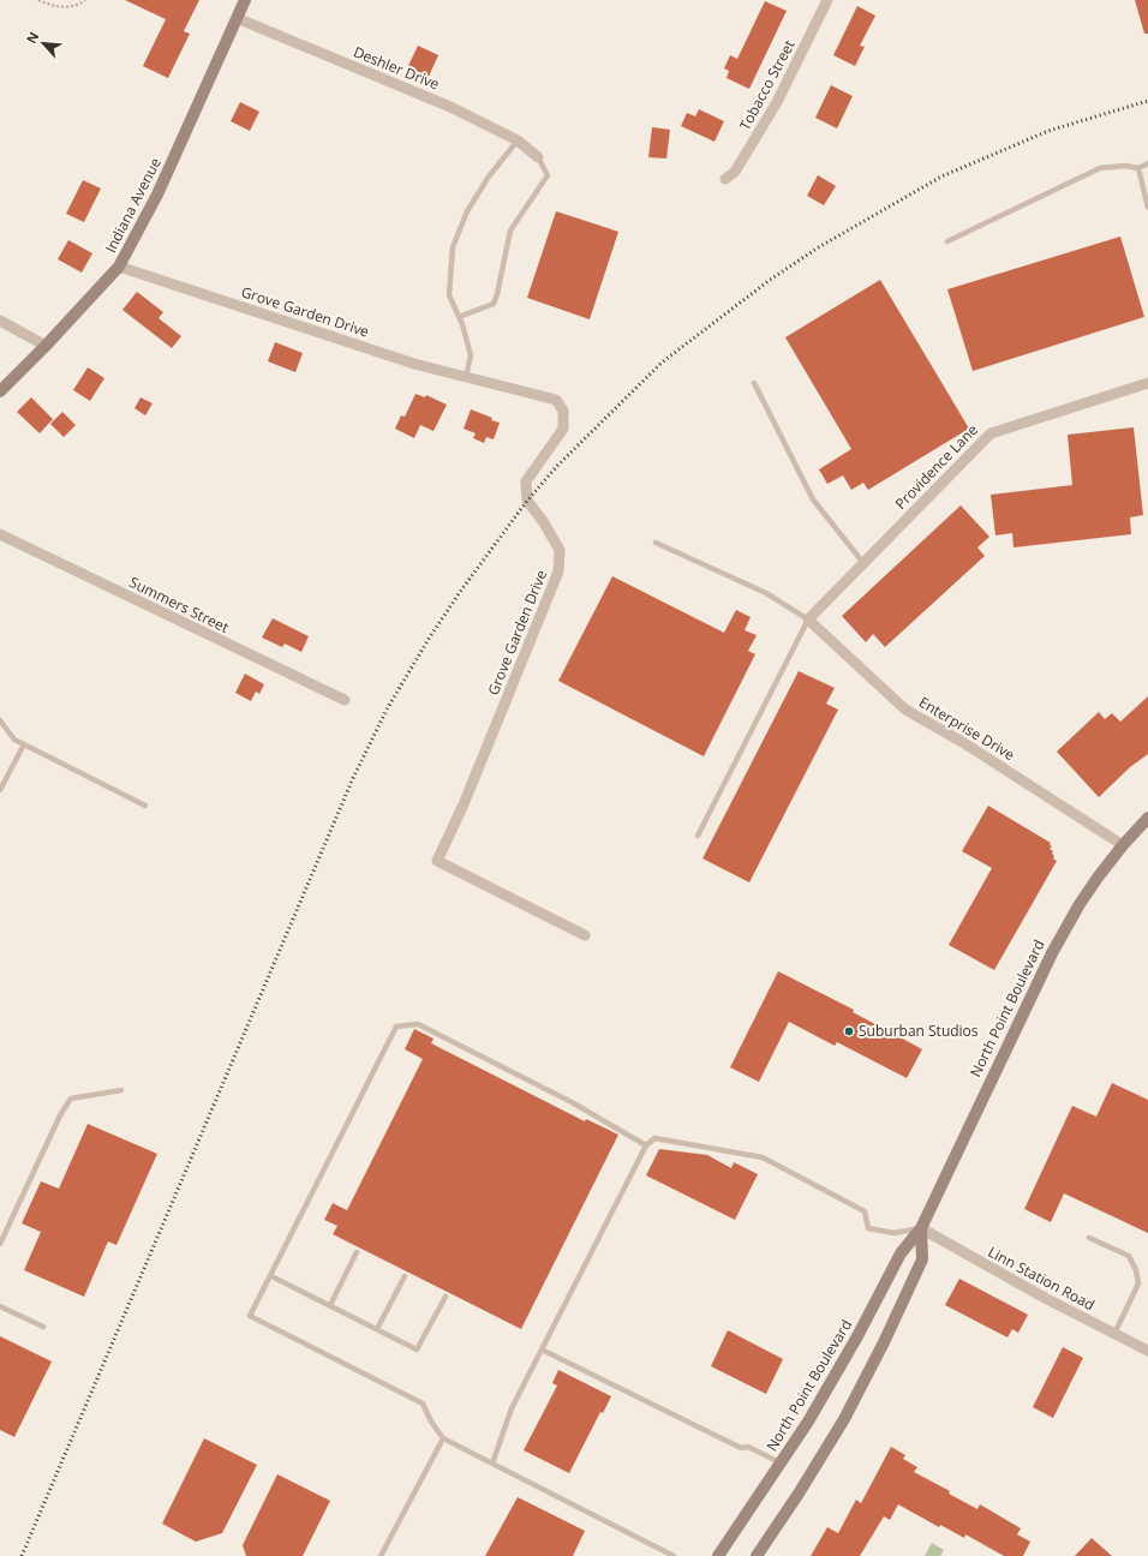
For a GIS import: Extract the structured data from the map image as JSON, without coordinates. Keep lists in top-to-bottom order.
{
  "streets": {
    "main road": ["Indiana Avenue", "North Point Boulevard"],
    "street": [
      "Deshler Drive",
      "Tobacco Street",
      "Grove Garden Drive",
      "Providence Lane",
      "Summers Street",
      "Enterprise Drive",
      "Linn Station Road"
    ]
  },
  "crossings": [
    ["Deshler Drive", "Indiana Avenue"],
    ["Indiana Avenue", "Grove Garden Drive"],
    ["Providence Lane", "Enterprise Drive"],
    ["Enterprise Drive", "North Point Boulevard"],
    ["North Point Boulevard", "Linn Station Road"]
  ],
  "places": ["Suburban Studios"],
  "north": "top left"
}
